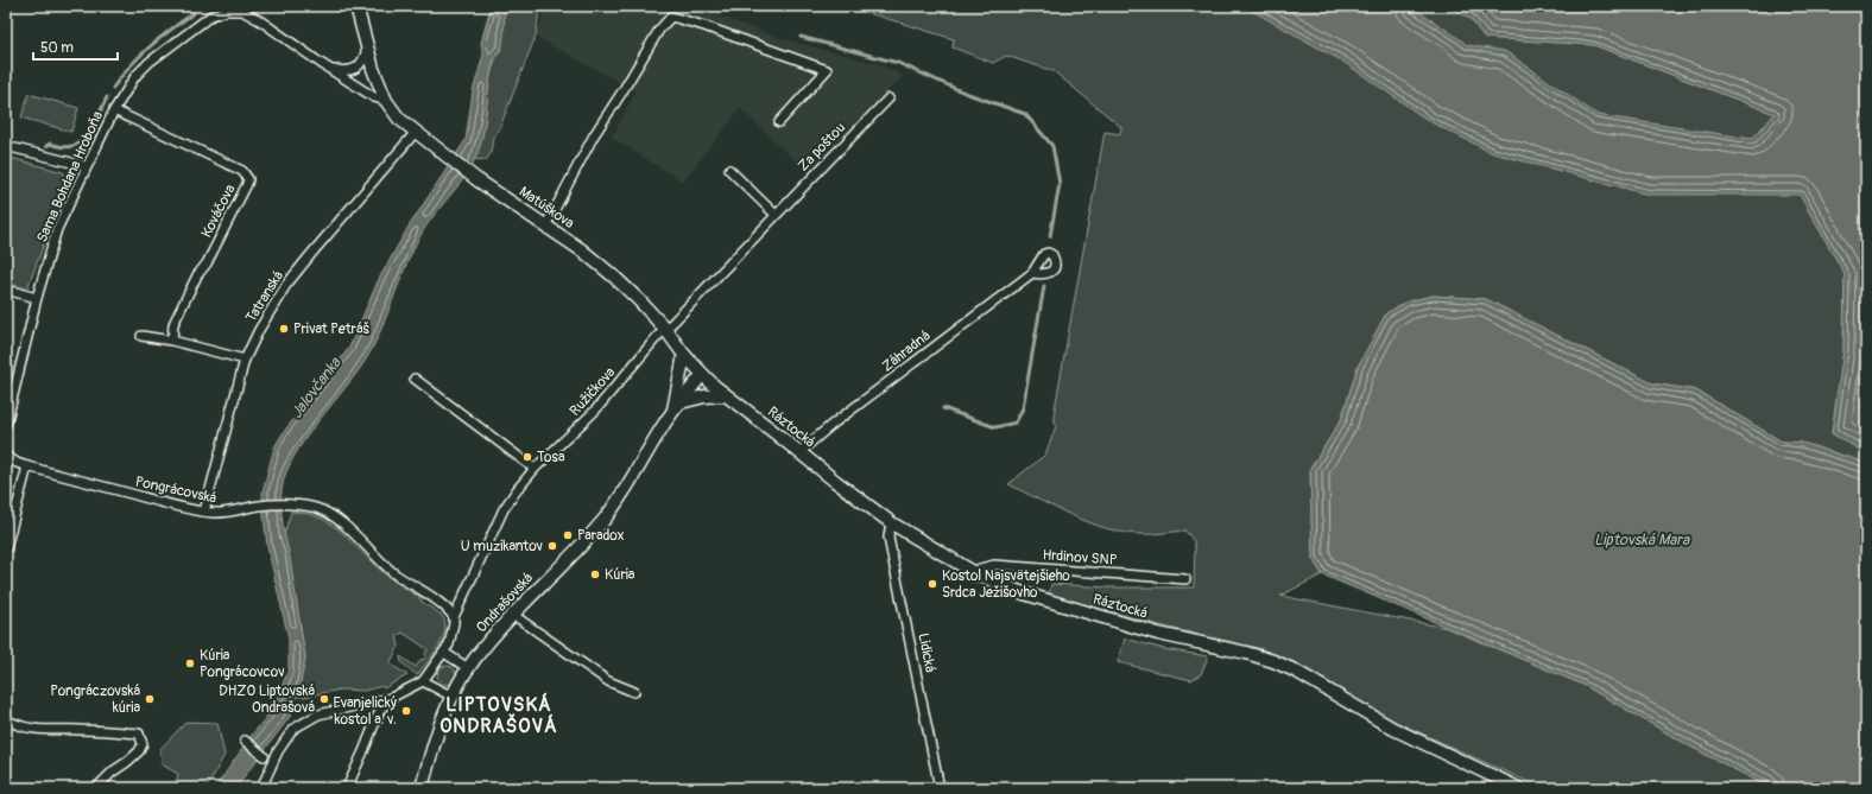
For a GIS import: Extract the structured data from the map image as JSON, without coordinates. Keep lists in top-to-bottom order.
{
  "streets": {
    "main road": ["Matúškova", "Ráztocká", "Ondrašovská"],
    "street": [
      "Za poštou",
      "Sama Bohdana Hroboňa",
      "Kováčova",
      "Tatranská",
      "Záhradná",
      "Ružičkova",
      "Pongrácovská",
      "Hrdinov SNP",
      "Lidická"
    ]
  },
  "crossings": [
    ["Za poštou", "Matúškova"],
    ["Za poštou", "Ružičkova"],
    ["Sama Bohdana Hroboňa", "Matúškova"],
    ["Sama Bohdana Hroboňa", "Kováčova"],
    ["Matúškova", "Tatranská"],
    ["Matúškova", "Ružičkova"],
    ["Matúškova", "Ráztocká"],
    ["Matúškova", "Ondrašovská"],
    ["Tatranská", "Pongrácovská"],
    ["Záhradná", "Ráztocká"],
    ["Ružičkova", "Pongrácovská"],
    ["Ráztocká", "Hrdinov SNP"],
    ["Ráztocká", "Lidická"]
  ],
  "districts": ["LIPTOVSKÁ ONDRAŠOVÁ"],
  "water": ["Jalovčanka", "Liptovská Mara"],
  "places": [
    "Privat Petráš",
    "Tosa",
    "Paradox",
    "U muzikantov",
    "Kúria",
    "Kostol Najsvätejšieho Srdca Ježišovho",
    "Kúria Pongrácovcov",
    "Pongráczovská kúria",
    "DHZO Liptovská Ondrašová",
    "Evanjelický kostol a. v."
  ],
  "scale_bar": "50 m"
}
